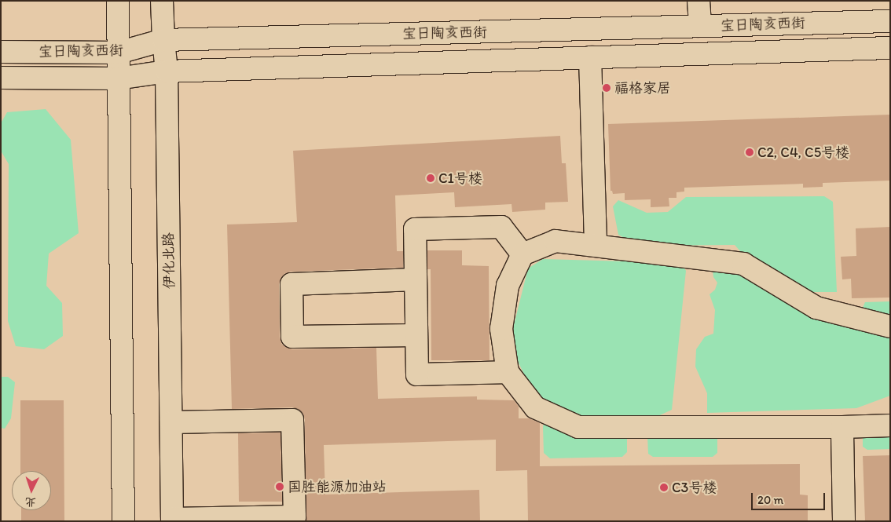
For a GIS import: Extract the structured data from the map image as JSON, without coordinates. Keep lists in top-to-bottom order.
{
  "streets": {
    "street": ["宝日陶亥西街", "伊化北路"]
  },
  "crossings": [
    ["宝日陶亥西街", "伊化北路"]
  ],
  "places": [
    "福格家居",
    "C2, C4, C5号楼",
    "C1号楼",
    "国胜能源加油站",
    "C3号楼"
  ],
  "scale_bar": "20 m",
  "north": "bottom"
}
